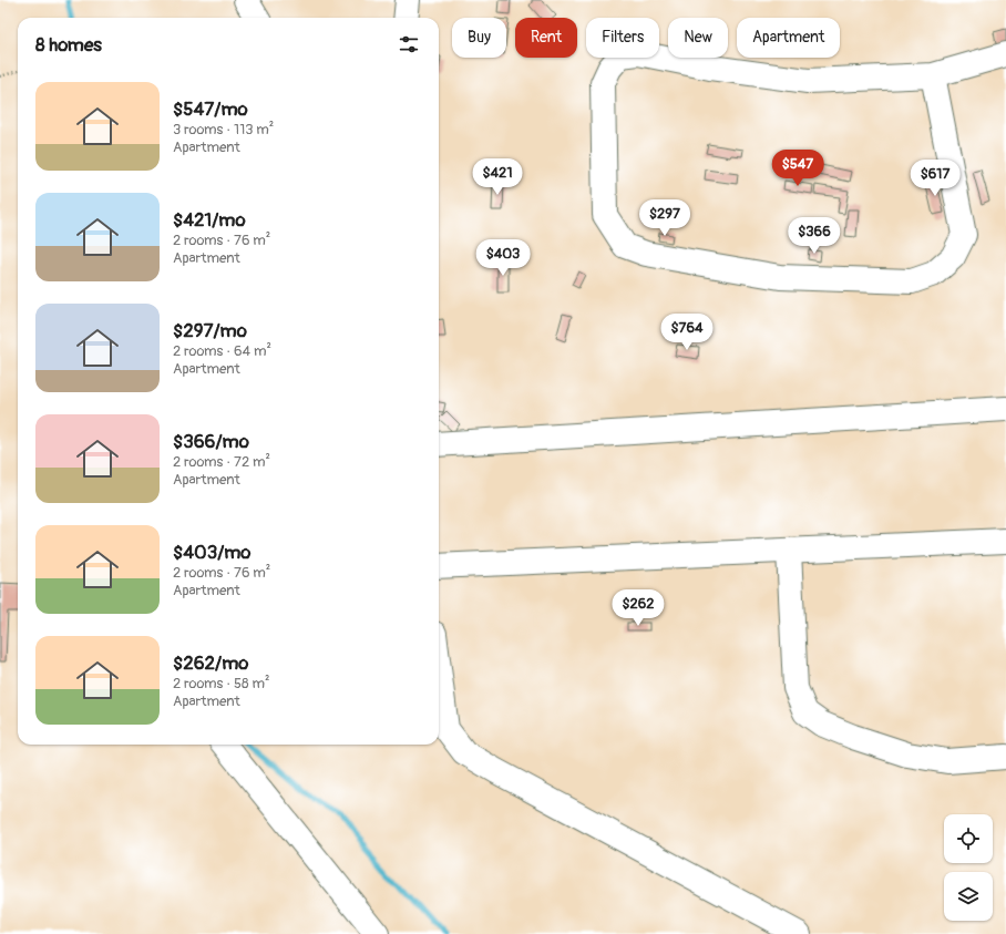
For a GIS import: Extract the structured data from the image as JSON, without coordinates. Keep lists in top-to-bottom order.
{
  "page": {
    "chip": [
      "Buy",
      "Rent",
      "Filters",
      "New",
      "Apartment"
    ],
    "heading": "8 homes",
    "list": [
      {
        "name": "$547/mo",
        "note": "3 rooms · 113 m² · Apartment"
      },
      {
        "name": "$421/mo",
        "note": "2 rooms · 76 m² · Apartment"
      },
      {
        "name": "$297/mo",
        "note": "2 rooms · 64 m² · Apartment"
      },
      {
        "name": "$366/mo",
        "note": "2 rooms · 72 m² · Apartment"
      },
      {
        "name": "$403/mo",
        "note": "2 rooms · 76 m² · Apartment"
      },
      {
        "name": "$262/mo",
        "note": "2 rooms · 58 m² · Apartment"
      }
    ],
    "price": [
      "$547",
      "$421",
      "$617",
      "$297",
      "$366",
      "$403",
      "$764",
      "$262"
    ]
  }
}
